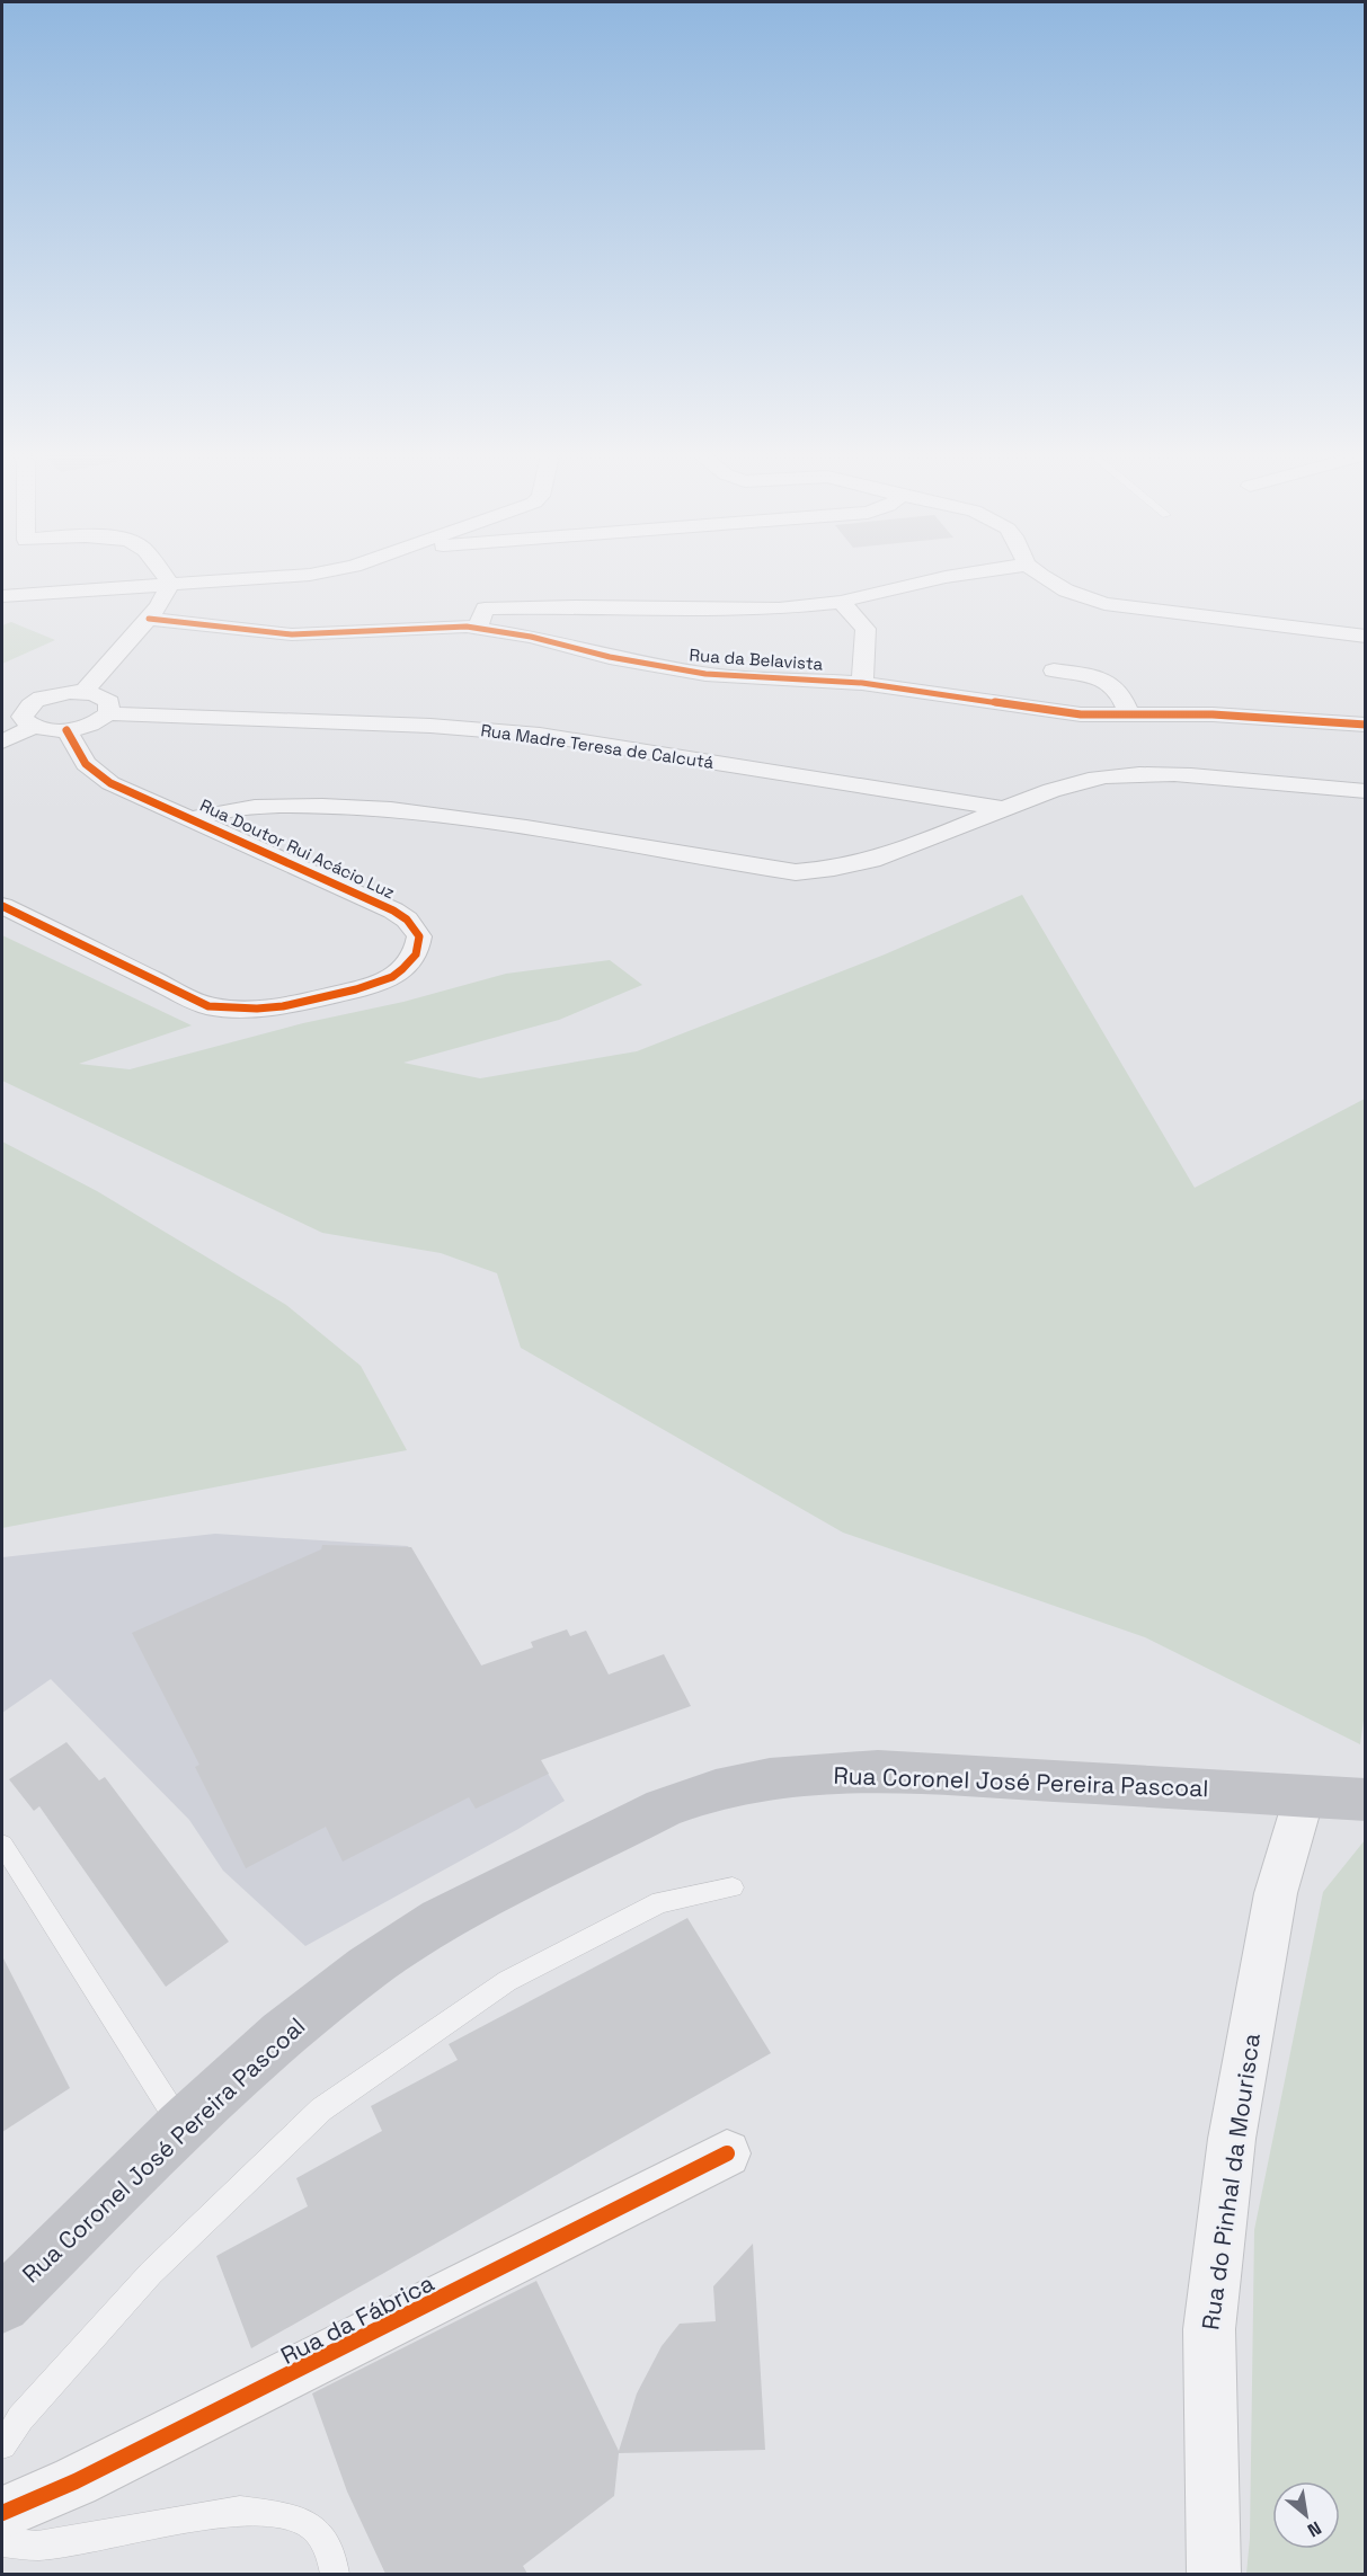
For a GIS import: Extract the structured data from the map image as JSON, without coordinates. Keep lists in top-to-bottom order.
{
  "streets": {
    "main road": ["Rua Coronel José Pereira Pascoal"],
    "street": [
      "Rua da Belavista",
      "Rua Madre Teresa de Calcutá",
      "Rua Doutor Rui Acácio Luz",
      "Rua do Pinhal da Mourisca",
      "Rua da Fábrica"
    ]
  },
  "crossings": [
    ["Rua Madre Teresa de Calcutá", "Rua Doutor Rui Acácio Luz"],
    ["Rua Coronel José Pereira Pascoal", "Rua do Pinhal da Mourisca"]
  ],
  "north": "bottom right"
}
